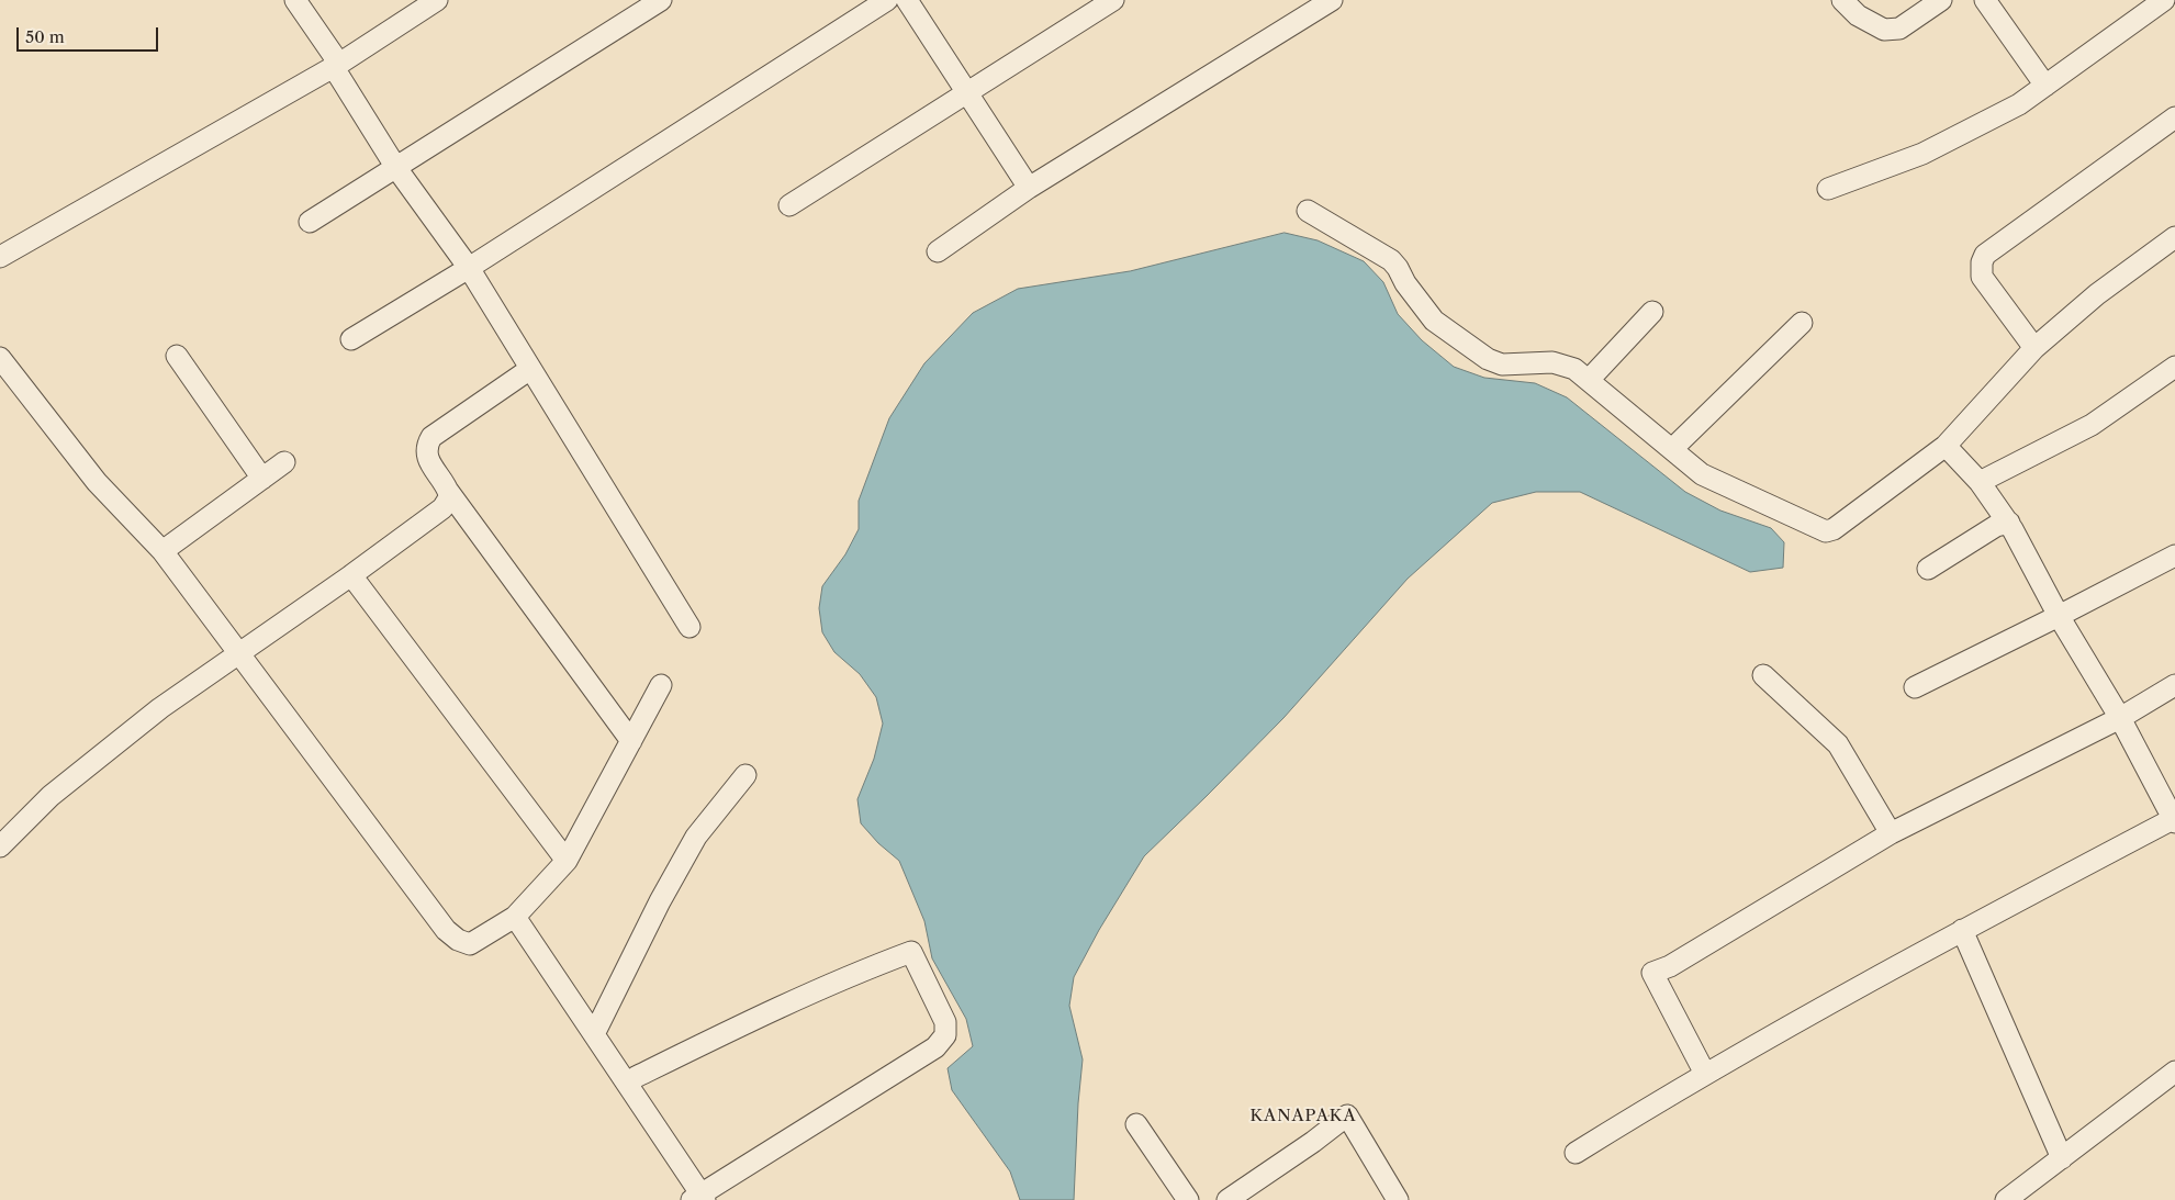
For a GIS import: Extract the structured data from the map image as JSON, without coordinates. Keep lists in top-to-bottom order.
{
  "districts": ["KANAPAKA"],
  "scale_bar": "50 m"
}
